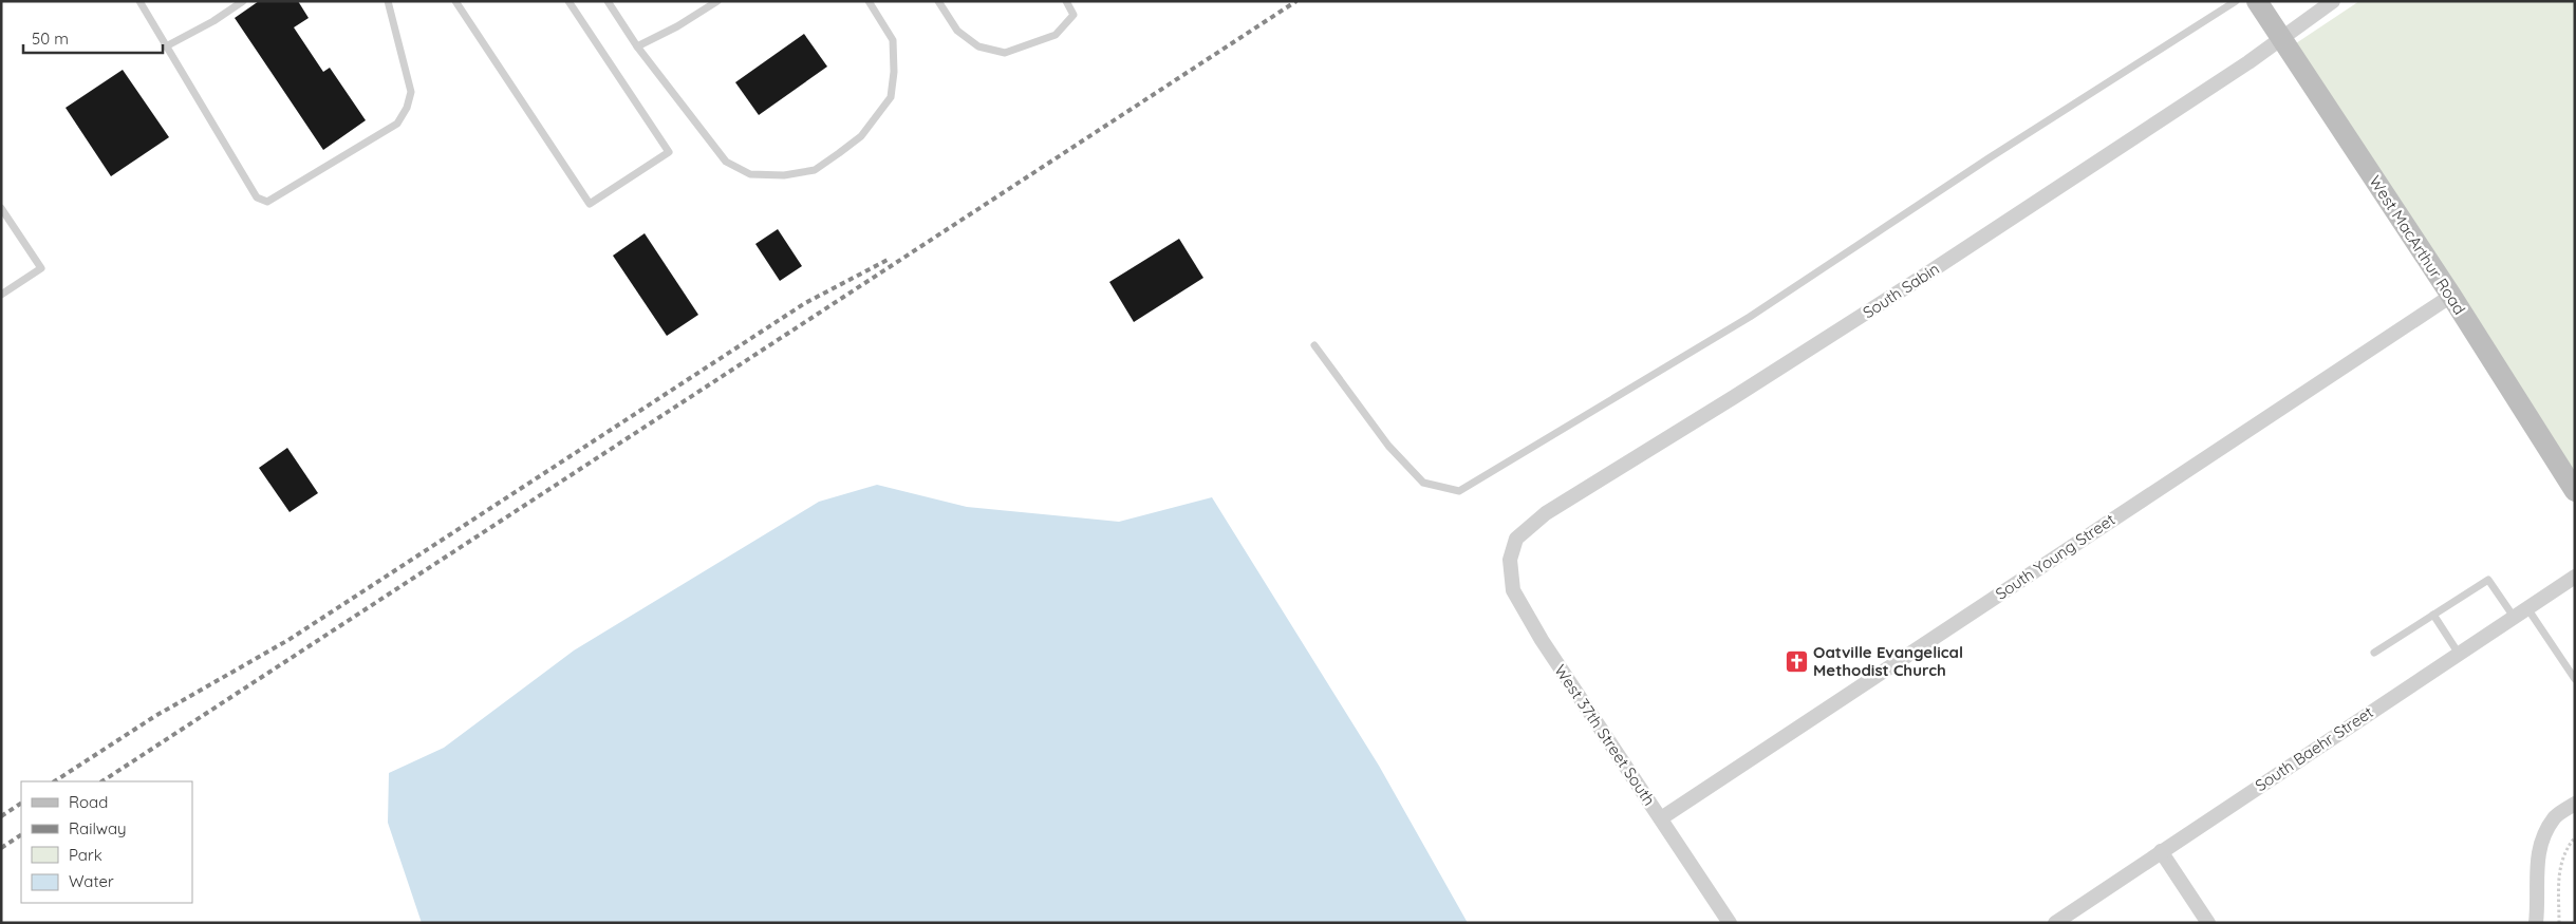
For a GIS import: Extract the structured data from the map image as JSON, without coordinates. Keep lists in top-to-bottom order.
{
  "streets": {
    "street": [
      "West MacArthur Road",
      "South Sabin",
      "South Young Street",
      "West 37th Street South",
      "South Baehr Street"
    ]
  },
  "crossings": [
    ["West MacArthur Road", "South Sabin"],
    ["West MacArthur Road", "South Young Street"],
    ["South Sabin", "West 37th Street South"],
    ["South Young Street", "West 37th Street South"]
  ],
  "places": {
    "church": ["Oatville Evangelical Methodist Church"]
  },
  "legend": [
    "Road",
    "Railway",
    "Park",
    "Water"
  ],
  "scale_bar": "50 m"
}
